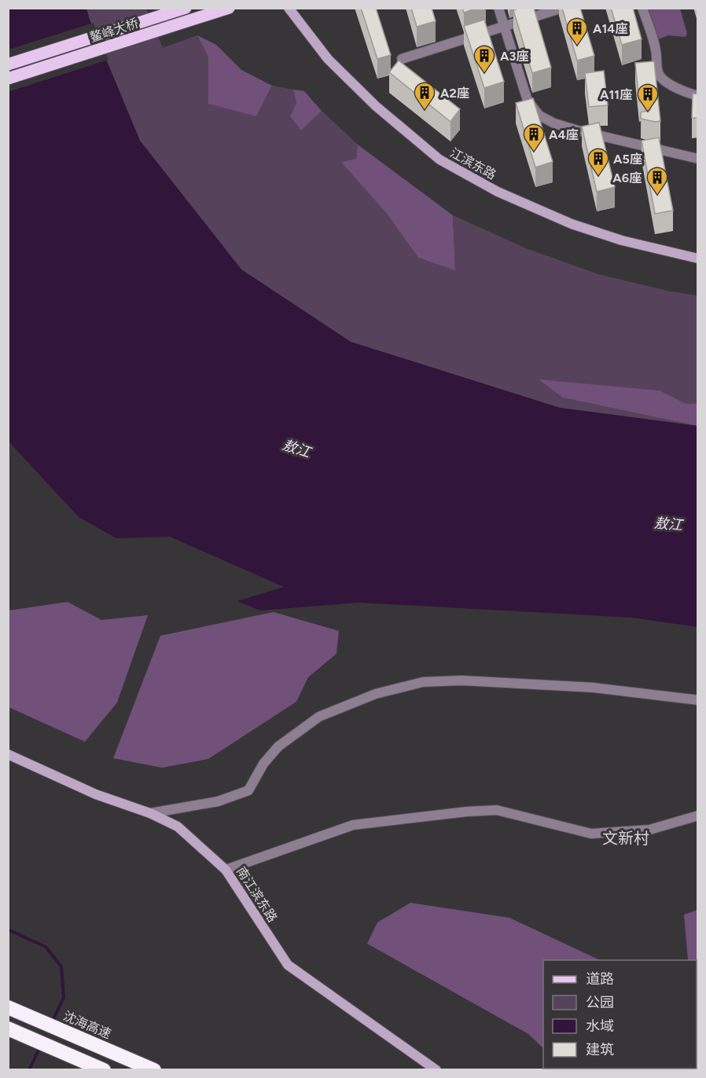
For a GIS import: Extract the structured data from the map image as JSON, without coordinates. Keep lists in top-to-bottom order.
{
  "streets": {
    "highway": ["沈海高速"],
    "main road": ["鳌峰大桥", "江滨东路", "南江滨东路"]
  },
  "districts": ["文新村"],
  "water": ["敖江"],
  "places": {
    "building": [
      "A14座",
      "A3座",
      "A2座",
      "A11座",
      "A4座",
      "A5座",
      "A6座"
    ]
  },
  "legend": [
    "道路",
    "公园",
    "水域",
    "建筑"
  ]
}
